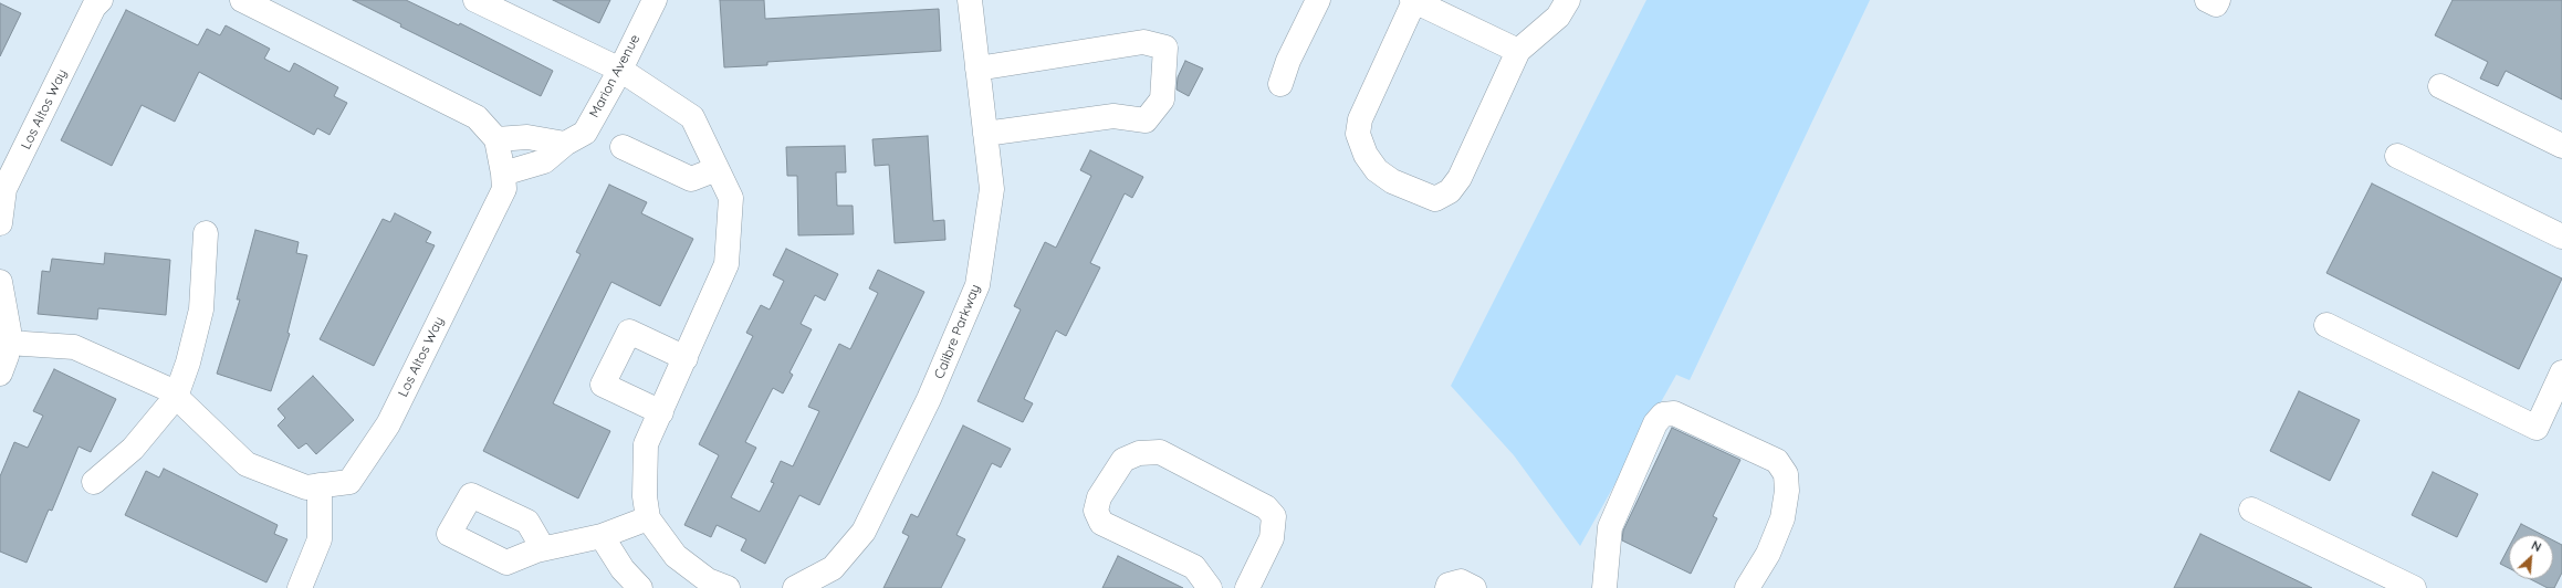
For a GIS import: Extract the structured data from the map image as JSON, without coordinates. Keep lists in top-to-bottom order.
{
  "streets": {
    "street": ["Marion Avenue", "Los Altos Way", "Calibre Parkway"]
  },
  "crossings": [
    ["Marion Avenue", "Los Altos Way"]
  ],
  "north": "top right"
}
